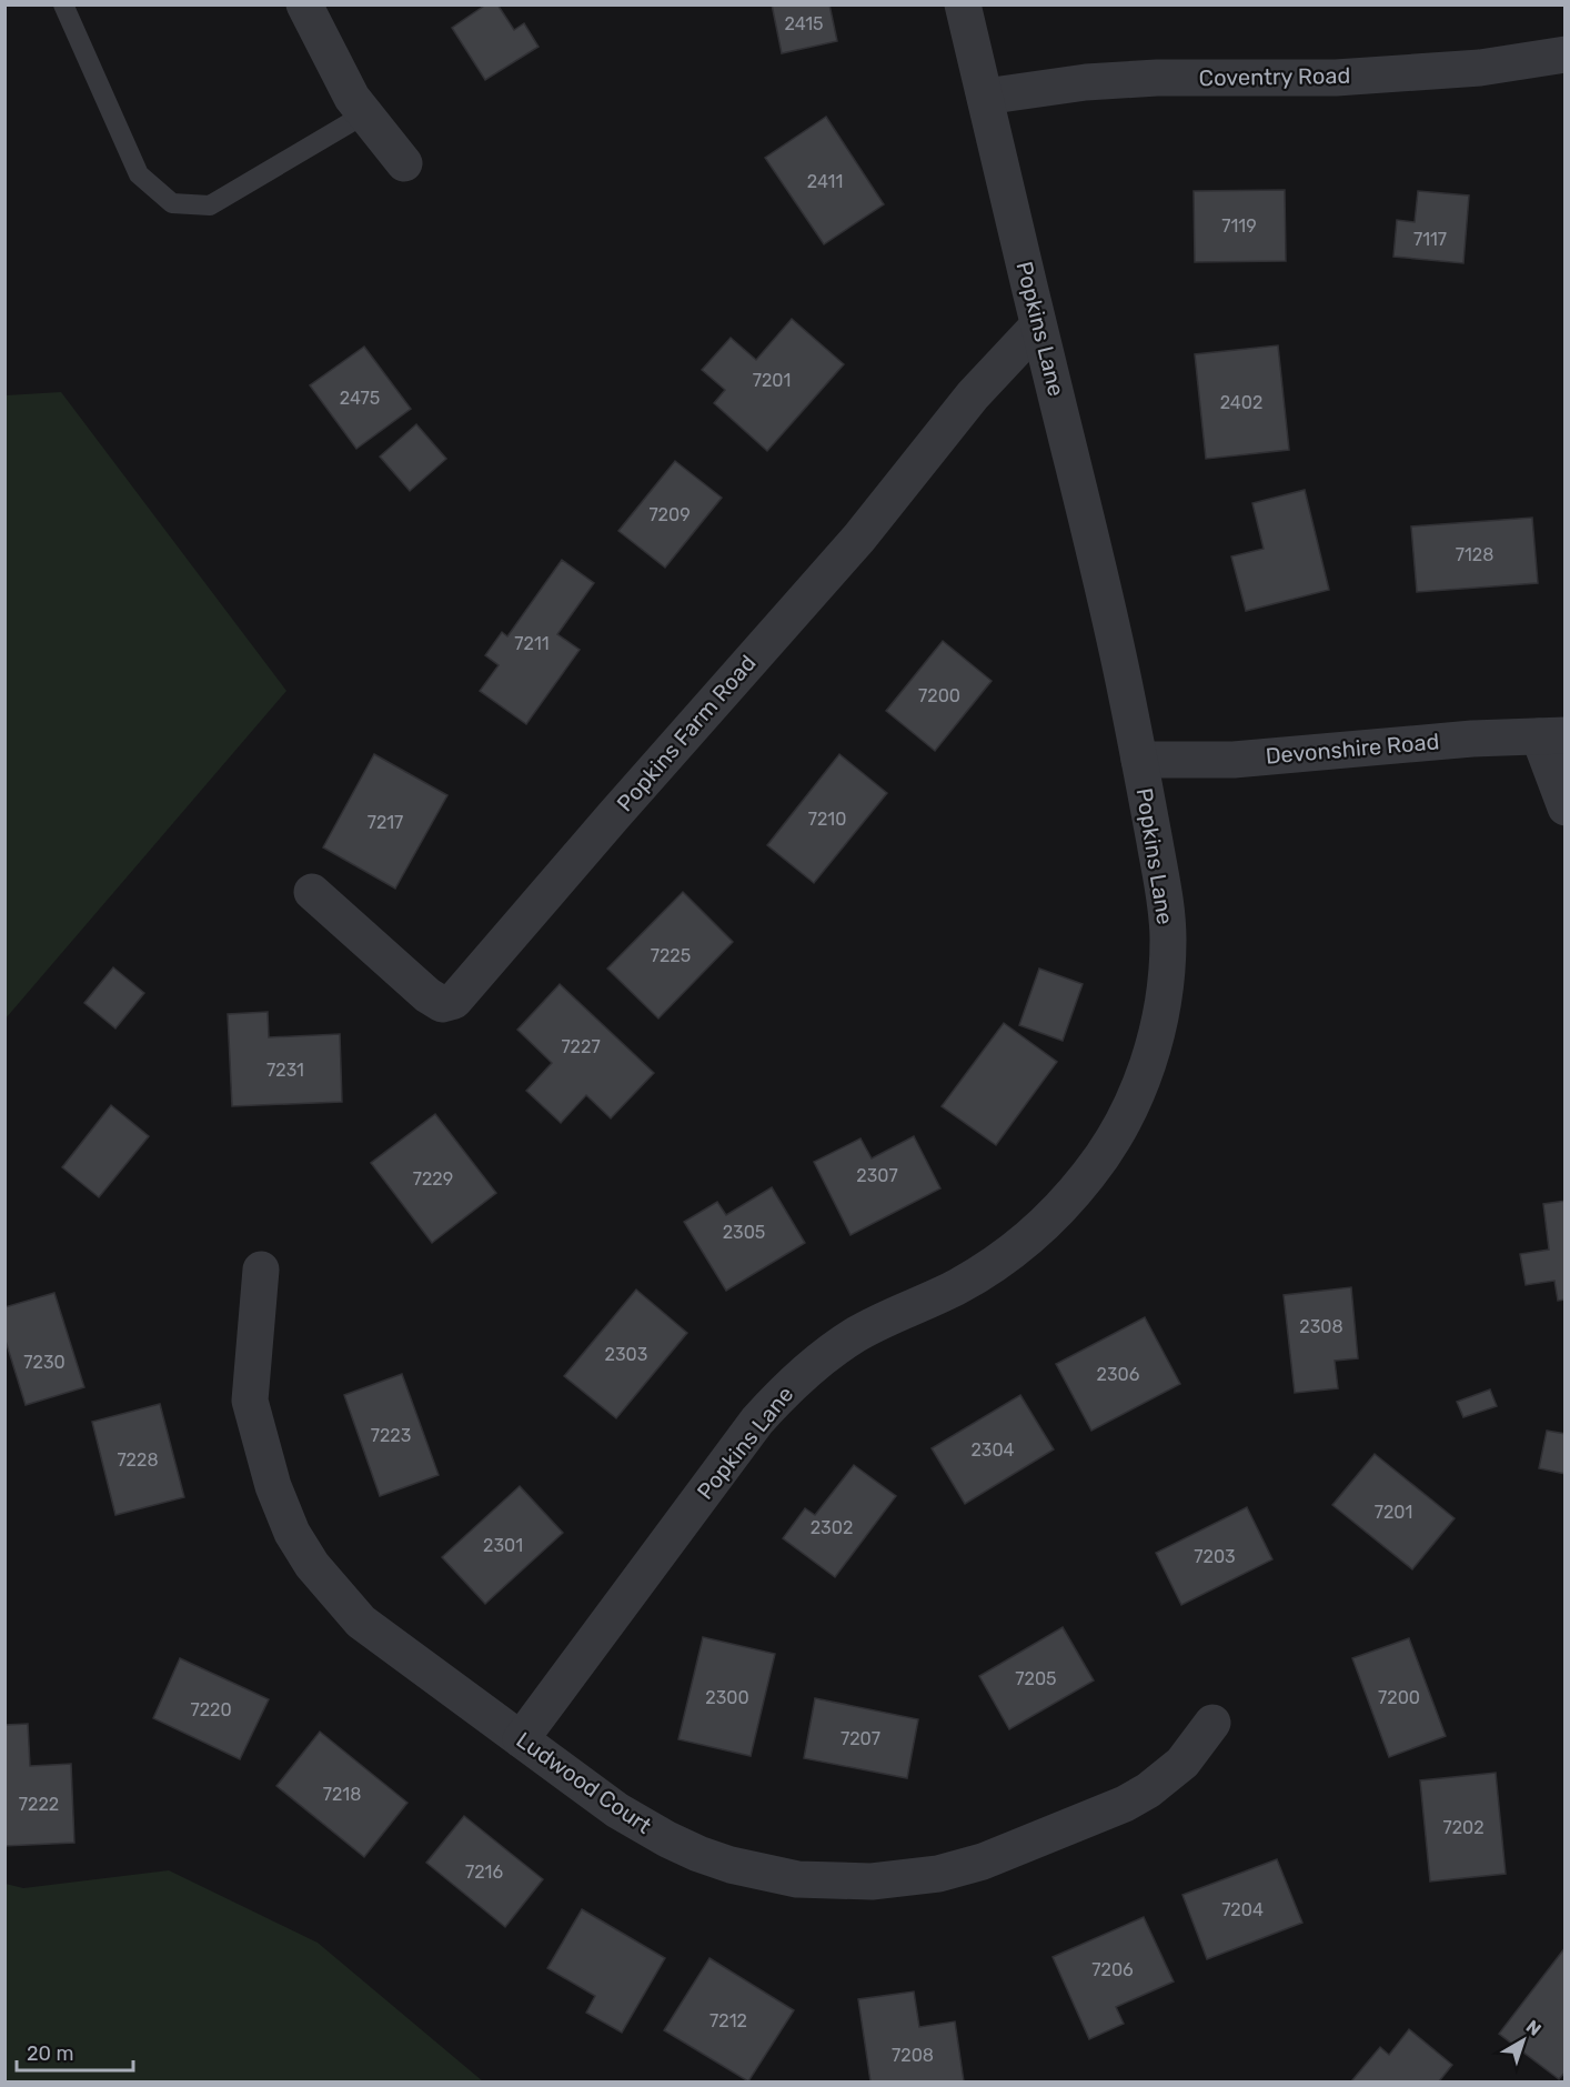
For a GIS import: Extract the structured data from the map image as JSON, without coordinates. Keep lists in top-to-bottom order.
{
  "streets": {
    "street": [
      "Coventry Road",
      "Popkins Lane",
      "Popkins Farm Road",
      "Devonshire Road",
      "Ludwood Court"
    ]
  },
  "crossings": [
    ["Coventry Road", "Popkins Lane"],
    ["Popkins Lane", "Popkins Farm Road"],
    ["Popkins Lane", "Devonshire Road"],
    ["Popkins Lane", "Ludwood Court"]
  ],
  "house_numbers": [
    "2415",
    "2411",
    "7119",
    "7117",
    "7201",
    "2475",
    "2402",
    "7209",
    "7128",
    "7211",
    "7200",
    "7210",
    "7217",
    "7225",
    "7227",
    "7231",
    "2307",
    "7229",
    "2305",
    "2308",
    "2303",
    "7230",
    "2306",
    "7223",
    "2304",
    "7228",
    "7201",
    "2302",
    "2301",
    "7203",
    "7205",
    "2300",
    "7200",
    "7220",
    "7207",
    "7218",
    "7222",
    "7202",
    "7216",
    "7204",
    "7206",
    "7212",
    "7208"
  ],
  "scale_bar": "20 m",
  "north": "top right"
}
